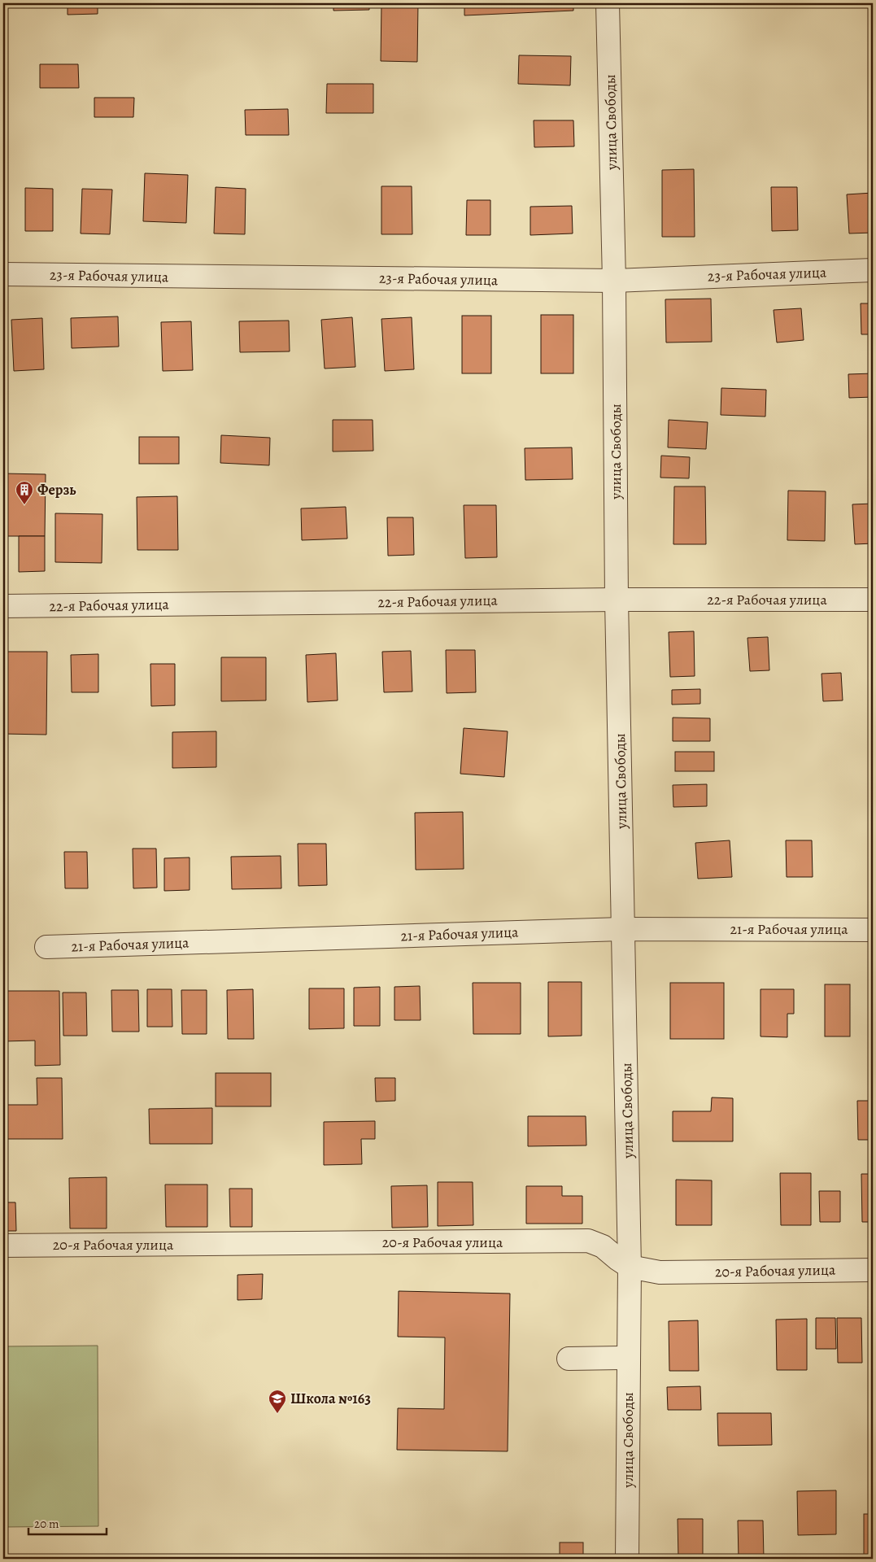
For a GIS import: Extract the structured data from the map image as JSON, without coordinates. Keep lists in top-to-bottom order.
{
  "streets": {
    "street": [
      "улица Свободы",
      "23-я Рабочая улица",
      "22-я Рабочая улица",
      "21-я Рабочая улица",
      "20-я Рабочая улица"
    ]
  },
  "crossings": [
    ["улица Свободы", "23-я Рабочая улица"],
    ["улица Свободы", "22-я Рабочая улица"],
    ["улица Свободы", "21-я Рабочая улица"],
    ["улица Свободы", "20-я Рабочая улица"]
  ],
  "places": {
    "building": ["Ферзь"],
    "school or university": ["Школа №163"]
  },
  "scale_bar": "20 m"
}
